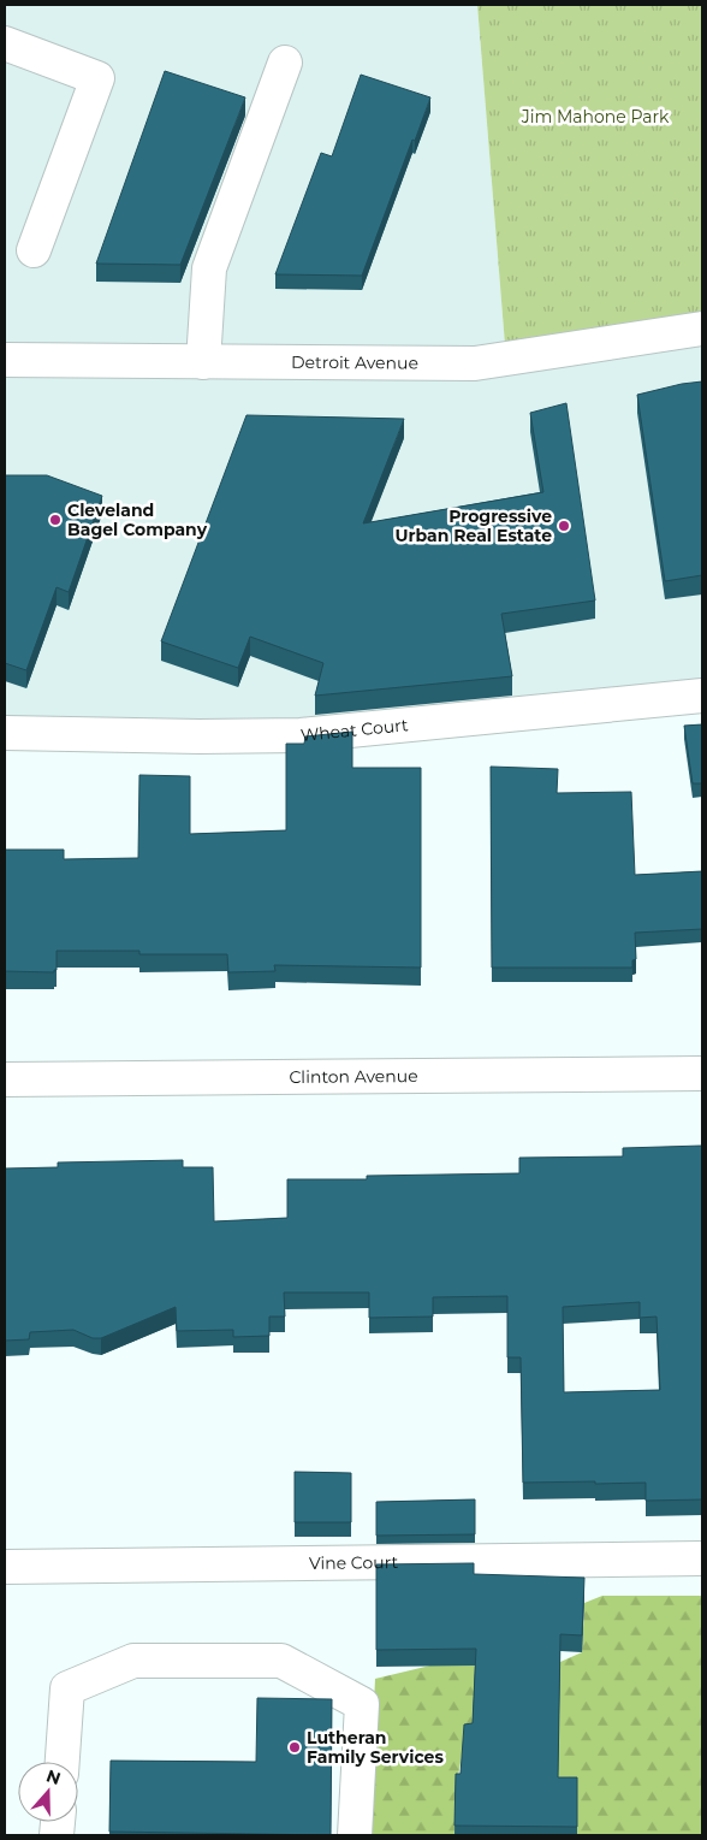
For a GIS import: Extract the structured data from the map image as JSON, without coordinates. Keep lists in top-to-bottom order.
{
  "streets": {
    "main road": [
      "Detroit Avenue",
      "Wheat Court",
      "Clinton Avenue",
      "Vine Court"
    ]
  },
  "parks": ["Jim Mahone Park"],
  "places": ["Cleveland Bagel Company", "Progressive Urban Real Estate", "Lutheran Family Services"],
  "north": "top"
}
